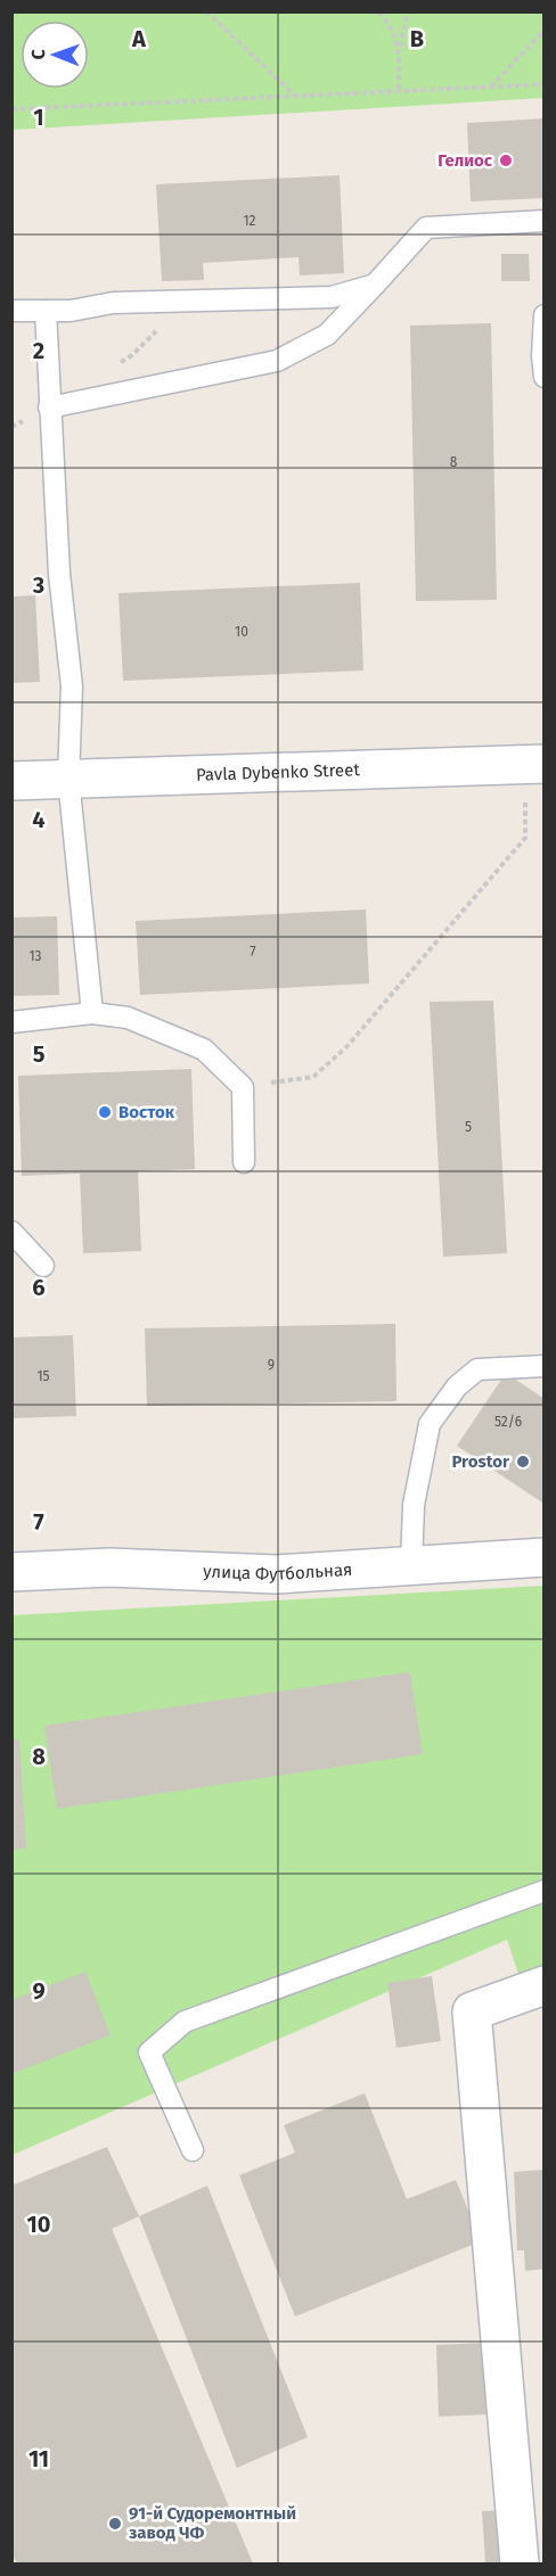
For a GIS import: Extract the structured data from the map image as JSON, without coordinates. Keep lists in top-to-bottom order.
{
  "streets": {
    "street": ["Pavla Dybenko Street", "улица Футбольная"]
  },
  "places": [
    "Гелиос",
    "Восток",
    "Prostor",
    "91-й Судоремонтный завод ЧФ"
  ],
  "house_numbers": [
    "12",
    "8",
    "10",
    "7",
    "13",
    "5",
    "9",
    "15",
    "52/6"
  ],
  "north": "left",
  "grid": {
    "columns": ["A", "B"],
    "rows": [
      "1",
      "2",
      "3",
      "4",
      "5",
      "6",
      "7",
      "8",
      "9",
      "10",
      "11"
    ]
  }
}
